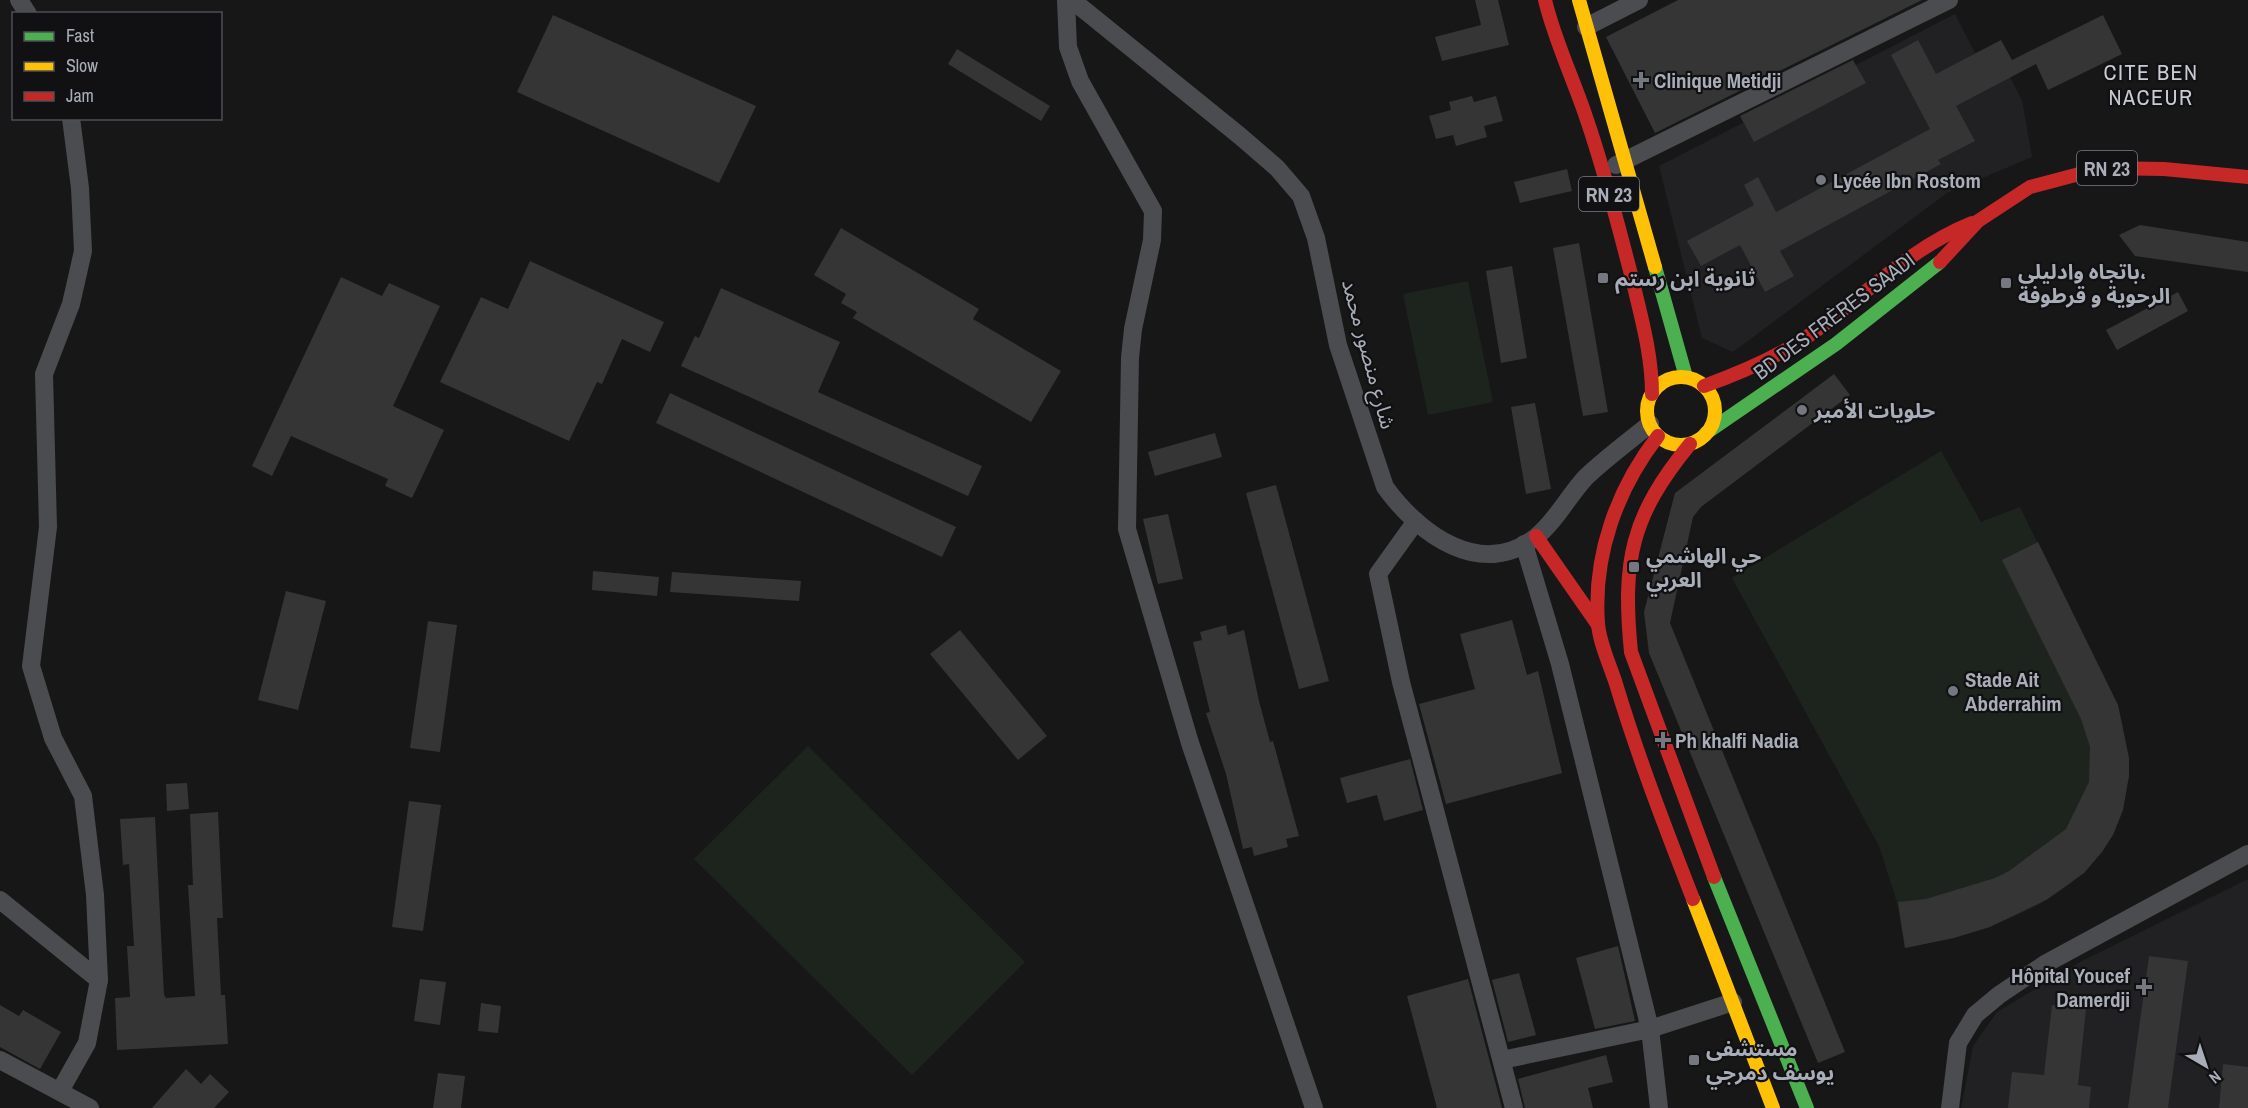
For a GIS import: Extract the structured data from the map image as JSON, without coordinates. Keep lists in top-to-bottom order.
{
  "streets": {
    "main road": ["RN 23", "BD DES FRÈRES SAADI"],
    "street": ["شارع منصور محمد"]
  },
  "crossings": [
    ["RN 23", "BD DES FRÈRES SAADI"],
    ["RN 23", "شارع منصور محمد"],
    ["BD DES FRÈRES SAADI", "شارع منصور محمد"]
  ],
  "districts": ["CITE BEN NACEUR"],
  "places": {
    "health": ["Clinique Metidji", "Ph khalfi Nadia", "Hôpital Youcef Damerdji"],
    "other": ["Lycée Ibn Rostom", "حلويات الأمير", "Stade Ait Abderrahim"],
    "transit": [
      "ثانوية ابن رستم",
      "باتجاه وادليلي، الرحوية و قرطوفة",
      "حي الهاشمي العربي",
      "مستشفى يوسف دمرجي"
    ]
  },
  "legend": ["Fast", "Slow", "Jam"],
  "north": "bottom right"
}
